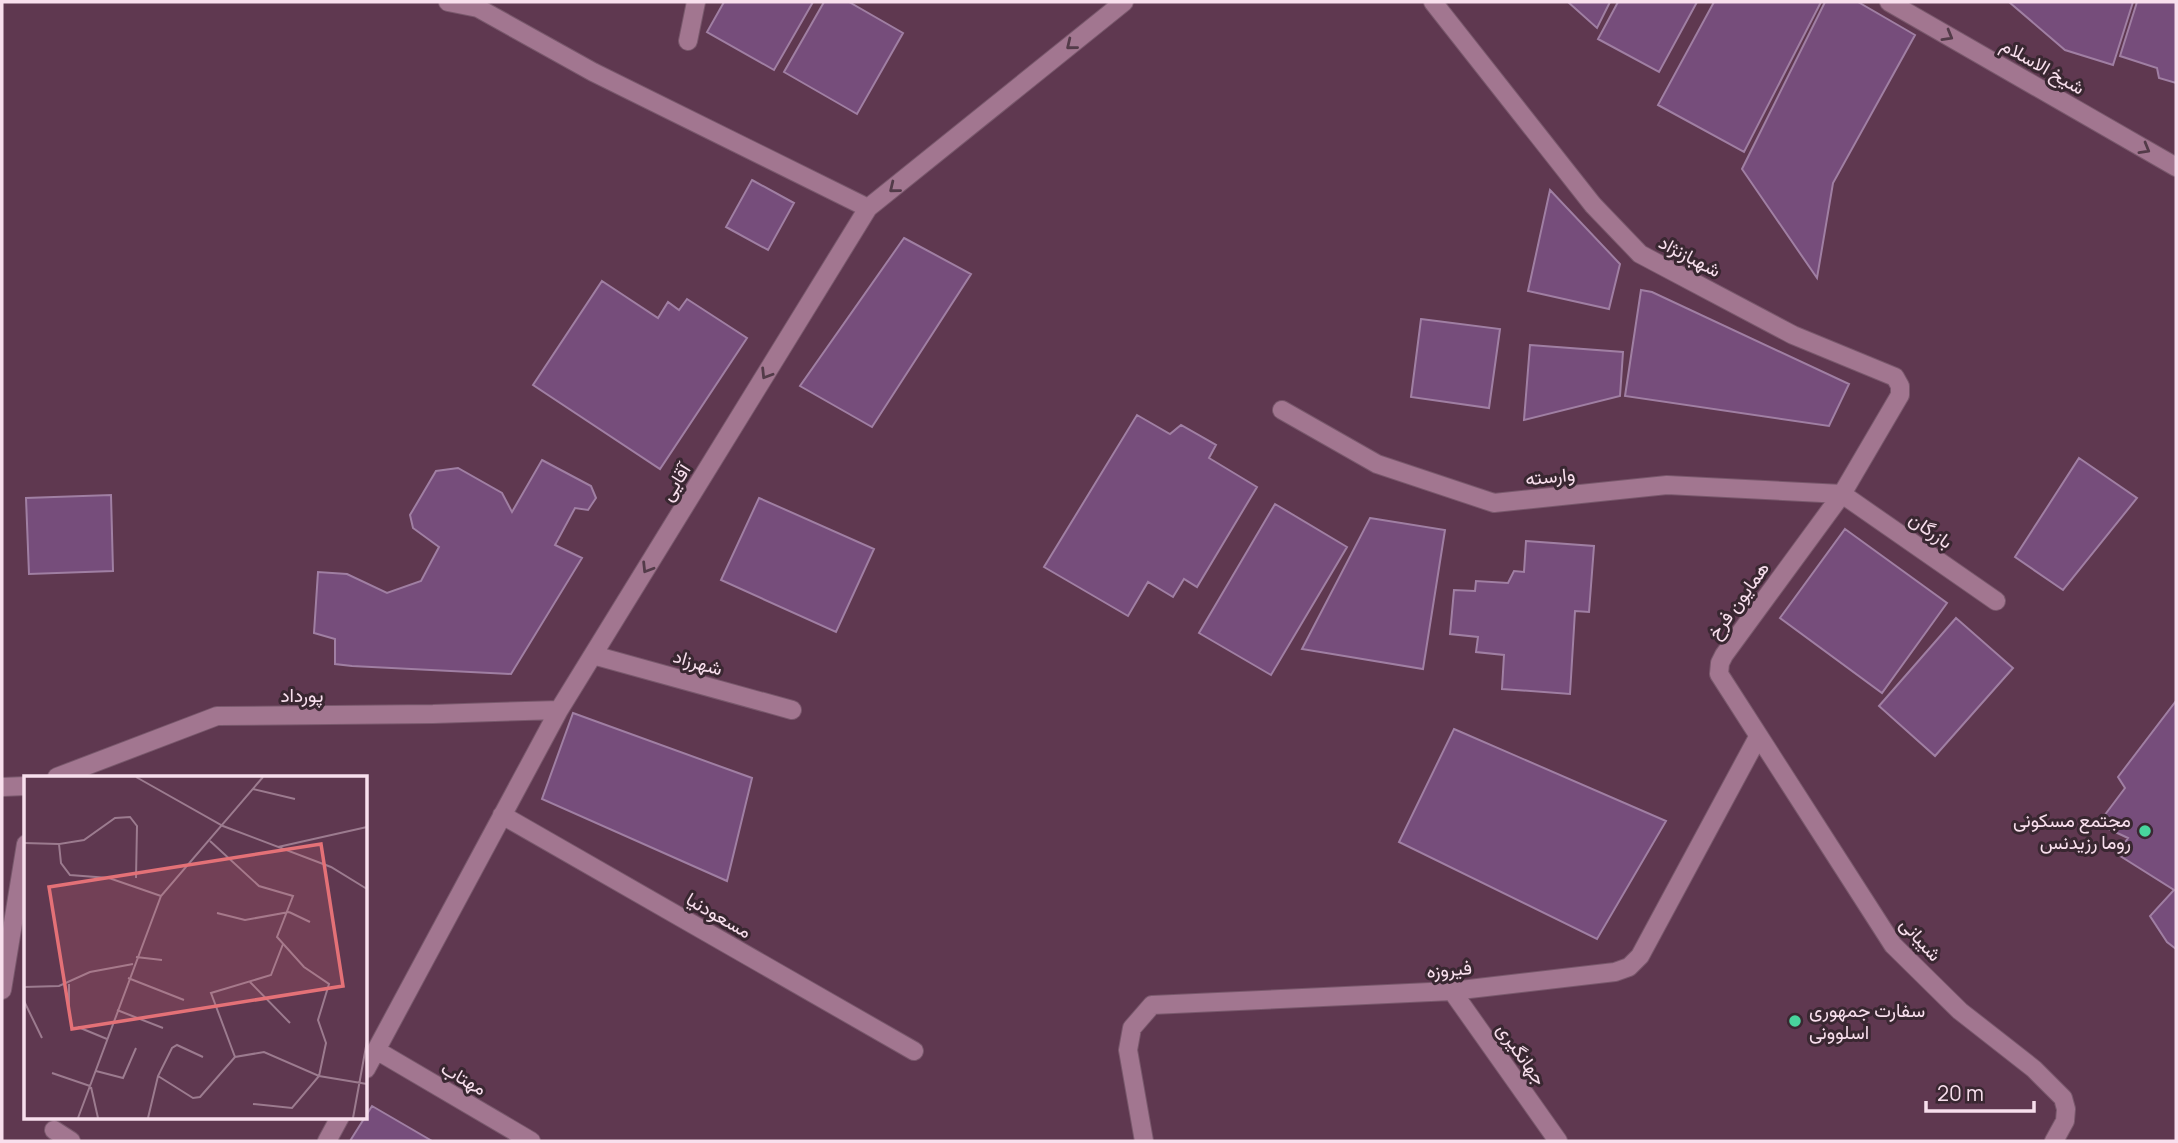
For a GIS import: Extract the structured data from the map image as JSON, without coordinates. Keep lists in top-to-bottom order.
{
  "streets": {
    "street": [
      "شیخ الاسلام",
      "شهبازنژاد",
      "وارسته",
      "آقایی",
      "بازرگان",
      "همایون فرخ",
      "شهرزاد",
      "پورداد",
      "مسعودنیا",
      "شیبانی",
      "فیروزه",
      "جهانگیری",
      "مهتاب"
    ]
  },
  "crossings": [
    ["شهبازنژاد", "وارسته"],
    ["شهبازنژاد", "بازرگان"],
    ["شهبازنژاد", "همایون فرخ"],
    ["وارسته", "بازرگان"],
    ["وارسته", "همایون فرخ"],
    ["آقایی", "شهرزاد"],
    ["آقایی", "پورداد"],
    ["آقایی", "مسعودنیا"],
    ["آقایی", "مهتاب"],
    ["بازرگان", "همایون فرخ"],
    ["همایون فرخ", "شیبانی"],
    ["همایون فرخ", "فیروزه"],
    ["شیبانی", "فیروزه"],
    ["فیروزه", "جهانگیری"]
  ],
  "one_way": ["شیخ الاسلام", "آقایی"],
  "places": ["مجتمع مسکونی روما رزیدنس", "سفارت جمهوری اسلوونی"],
  "scale_bar": "20 m"
}
